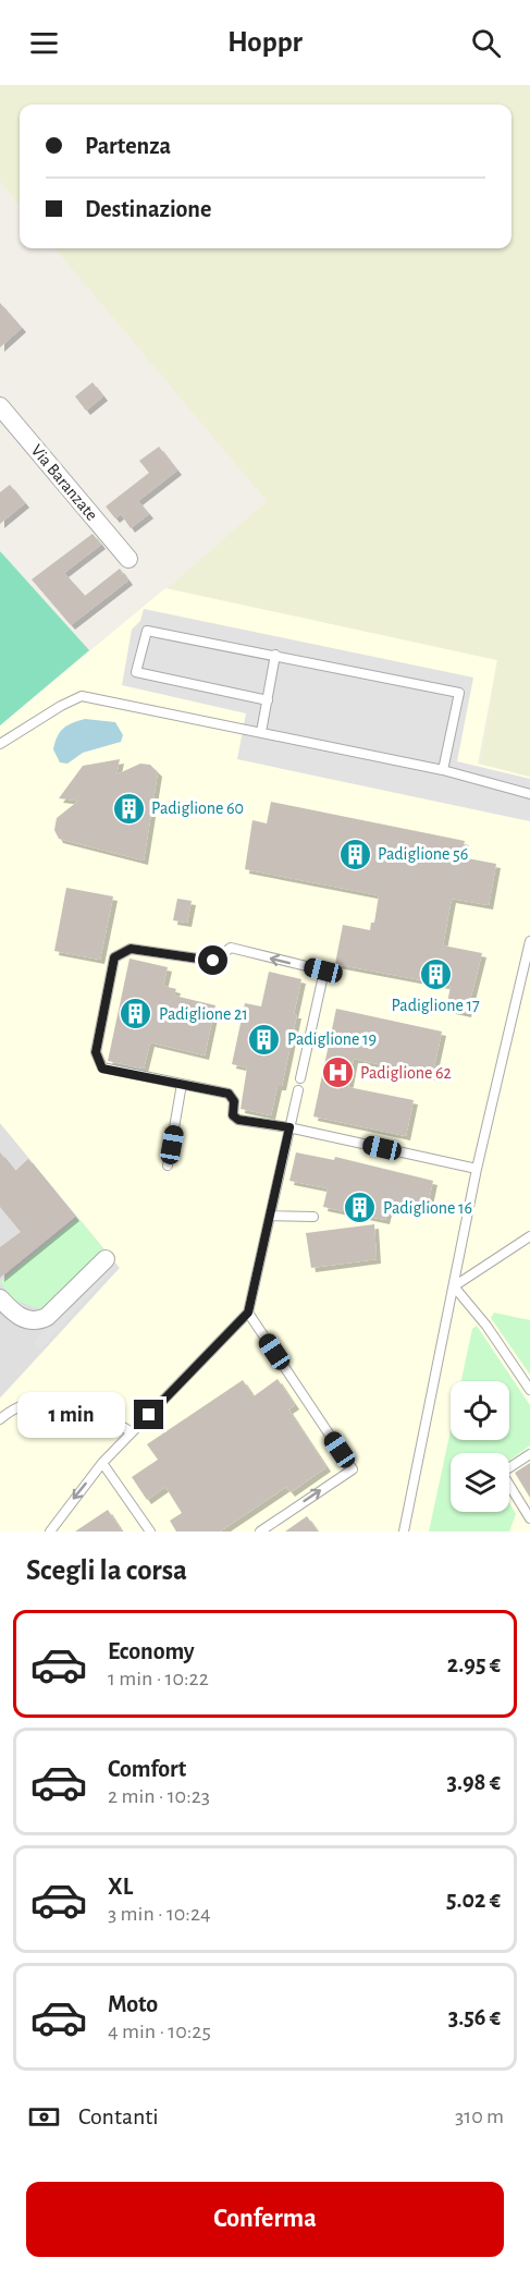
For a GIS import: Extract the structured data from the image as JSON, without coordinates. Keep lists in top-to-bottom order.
{
  "streets": {
    "street": ["Via Baranzate"]
  },
  "places": {
    "building": [
      "Padiglione 60",
      "Padiglione 56",
      "Padiglione 17",
      "Padiglione 21",
      "Padiglione 19",
      "Padiglione 16"
    ],
    "hospital": ["Padiglione 62"]
  },
  "page": {
    "header": "Hoppr",
    "banner": ["Partenza", "Destinazione"],
    "bubble": "1 min",
    "heading": "Scegli la corsa",
    "list": [
      {
        "name": "Economy",
        "note": "1 min · 10:22",
        "value": "2.95 €"
      },
      {
        "name": "Comfort",
        "note": "2 min · 10:23",
        "value": "3.98 €"
      },
      {
        "name": "XL",
        "note": "3 min · 10:24",
        "value": "5.02 €"
      },
      {
        "name": "Moto",
        "note": "4 min · 10:25",
        "value": "3.56 €"
      }
    ],
    "pay": ["Contanti", "310 m"],
    "buttons": "Conferma"
  }
}
